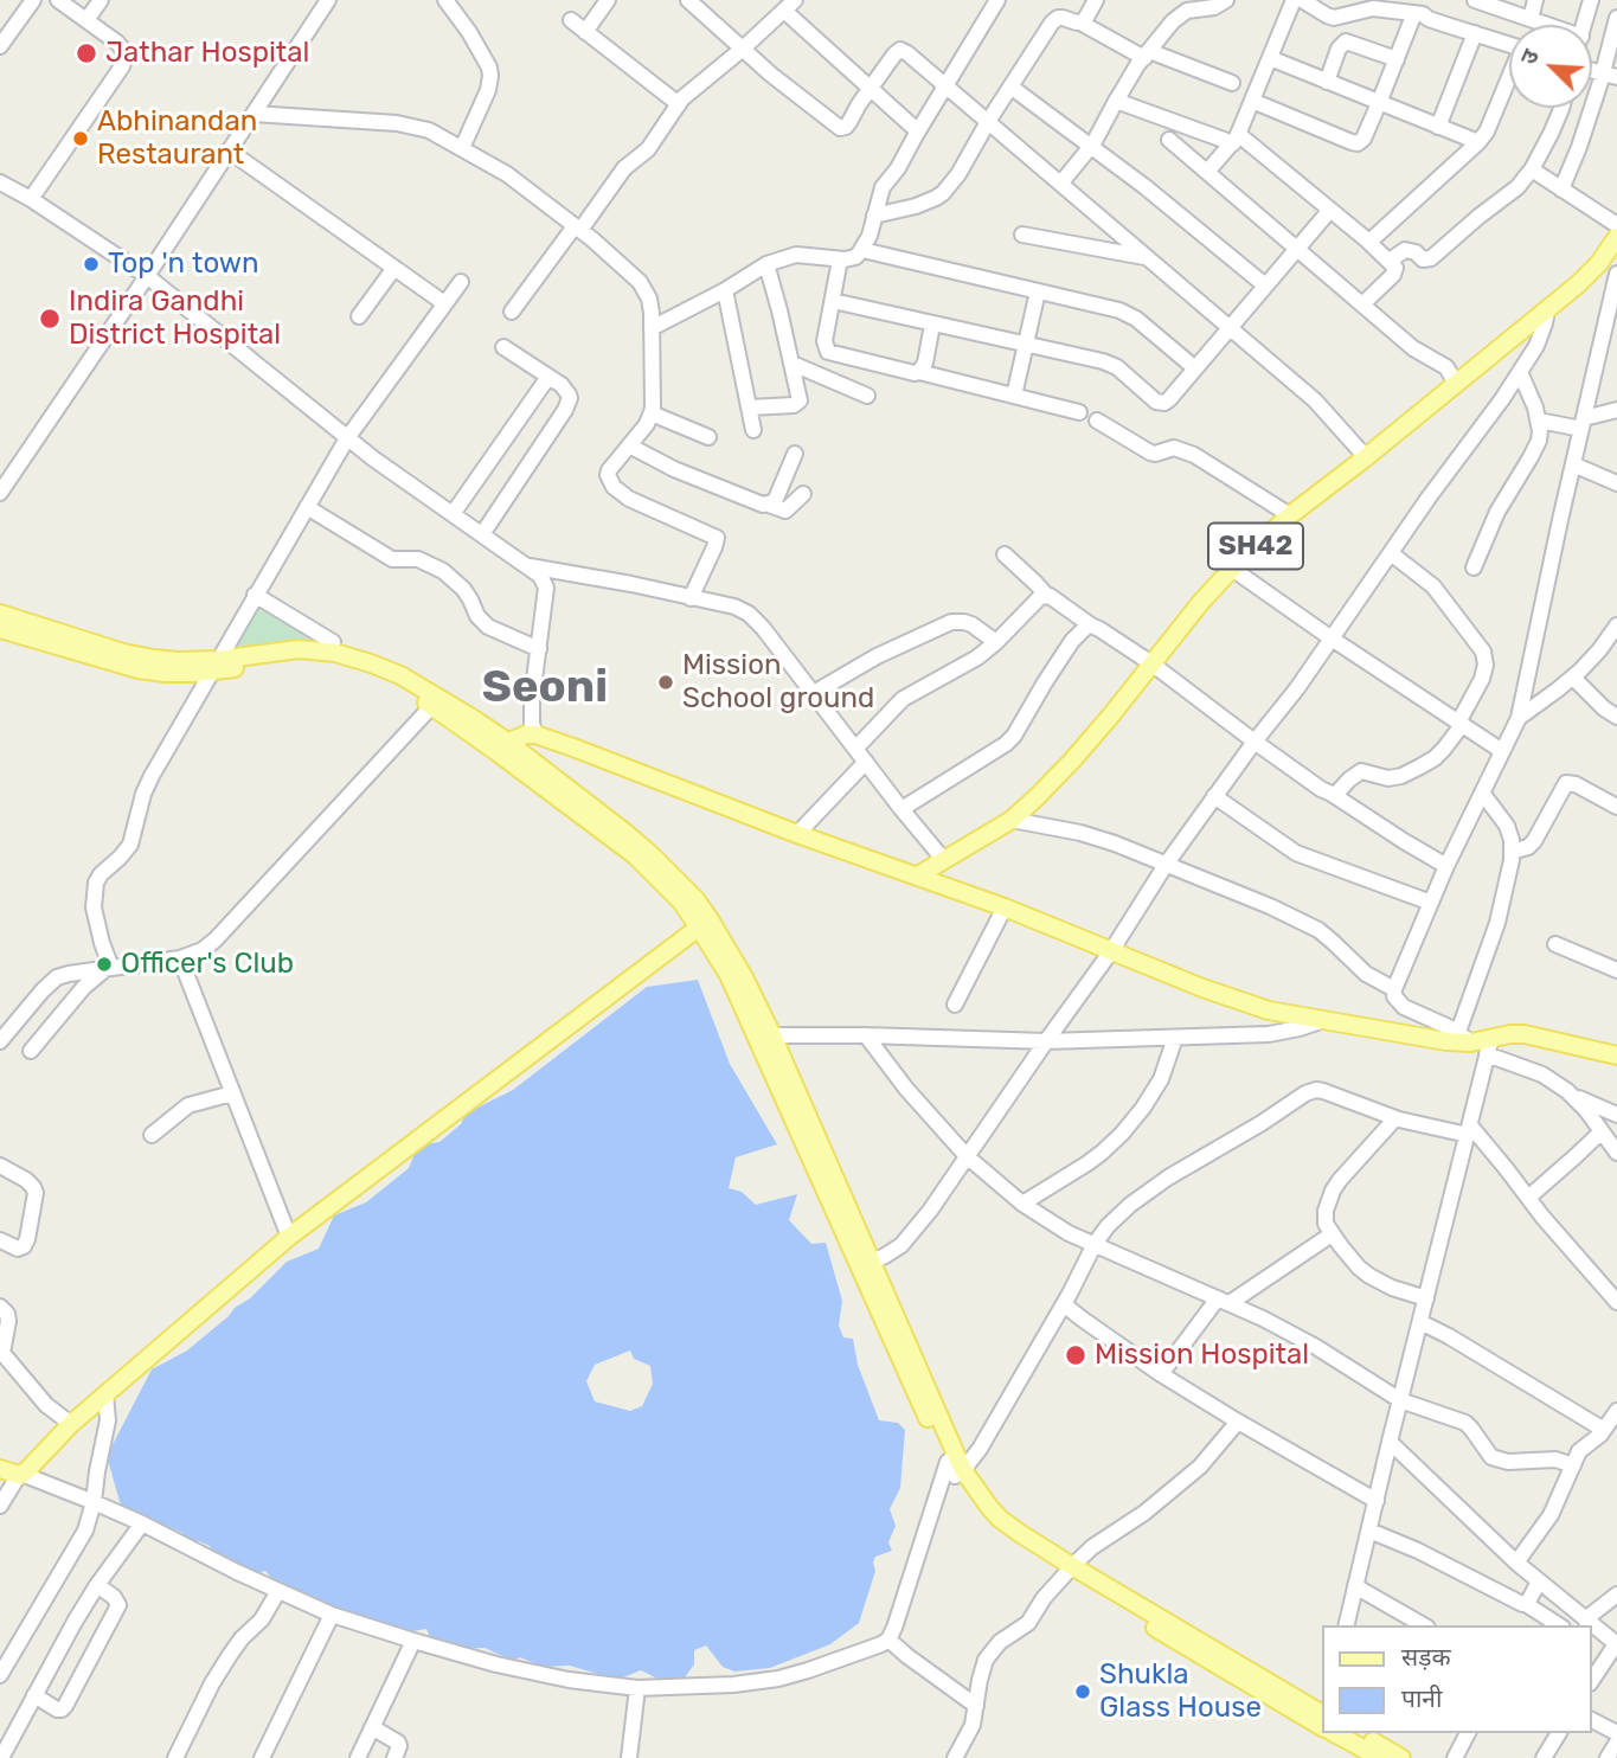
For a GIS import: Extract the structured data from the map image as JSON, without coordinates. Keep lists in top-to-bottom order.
{
  "streets": {
    "main road": ["SH42"]
  },
  "districts": ["Seoni"],
  "places": [
    "Jathar Hospital",
    "Abhinandan Restaurant",
    "Top 'n town",
    "Indira Gandhi District Hospital",
    "Mission School ground",
    "Officer's Club",
    "Mission Hospital",
    "Shukla Glass House"
  ],
  "legend": ["सड़क", "पानी"],
  "north": "top left"
}
